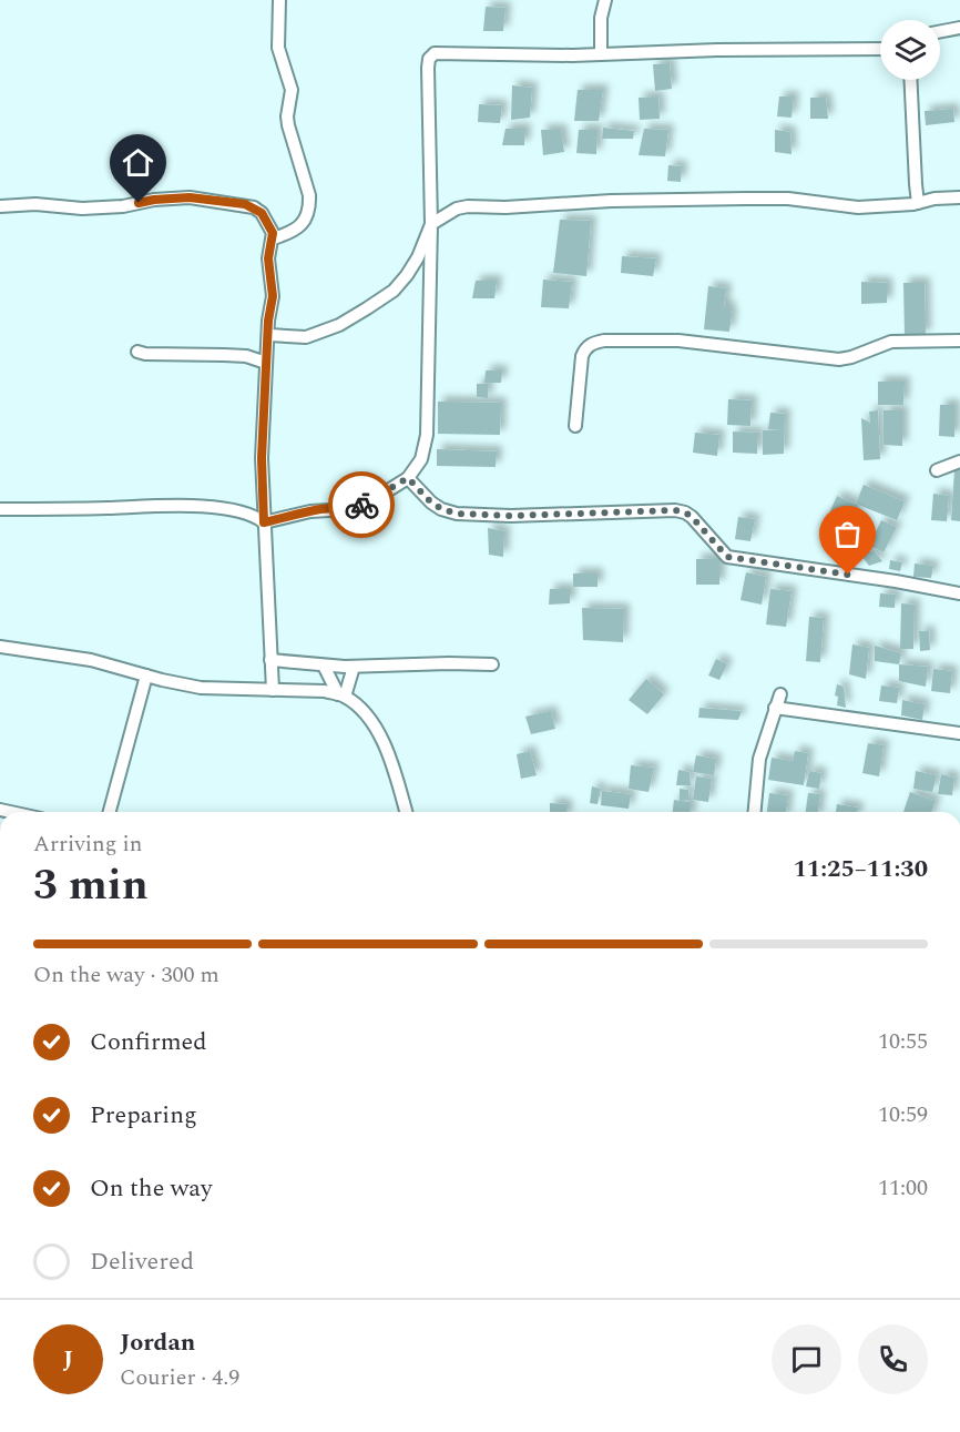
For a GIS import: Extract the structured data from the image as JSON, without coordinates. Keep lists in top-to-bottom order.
{
  "page": {
    "heading": ["3 min", "Arriving in", "11:25–11:30"],
    "panel": ["Jordan", "Courier · 4.9"],
    "bar": "On the way · 300 m",
    "list": [
      ["Confirmed", "10:55"],
      ["Preparing", "10:59"],
      ["On the way", "11:00"],
      "Delivered"
    ],
    "round": "J"
  }
}
